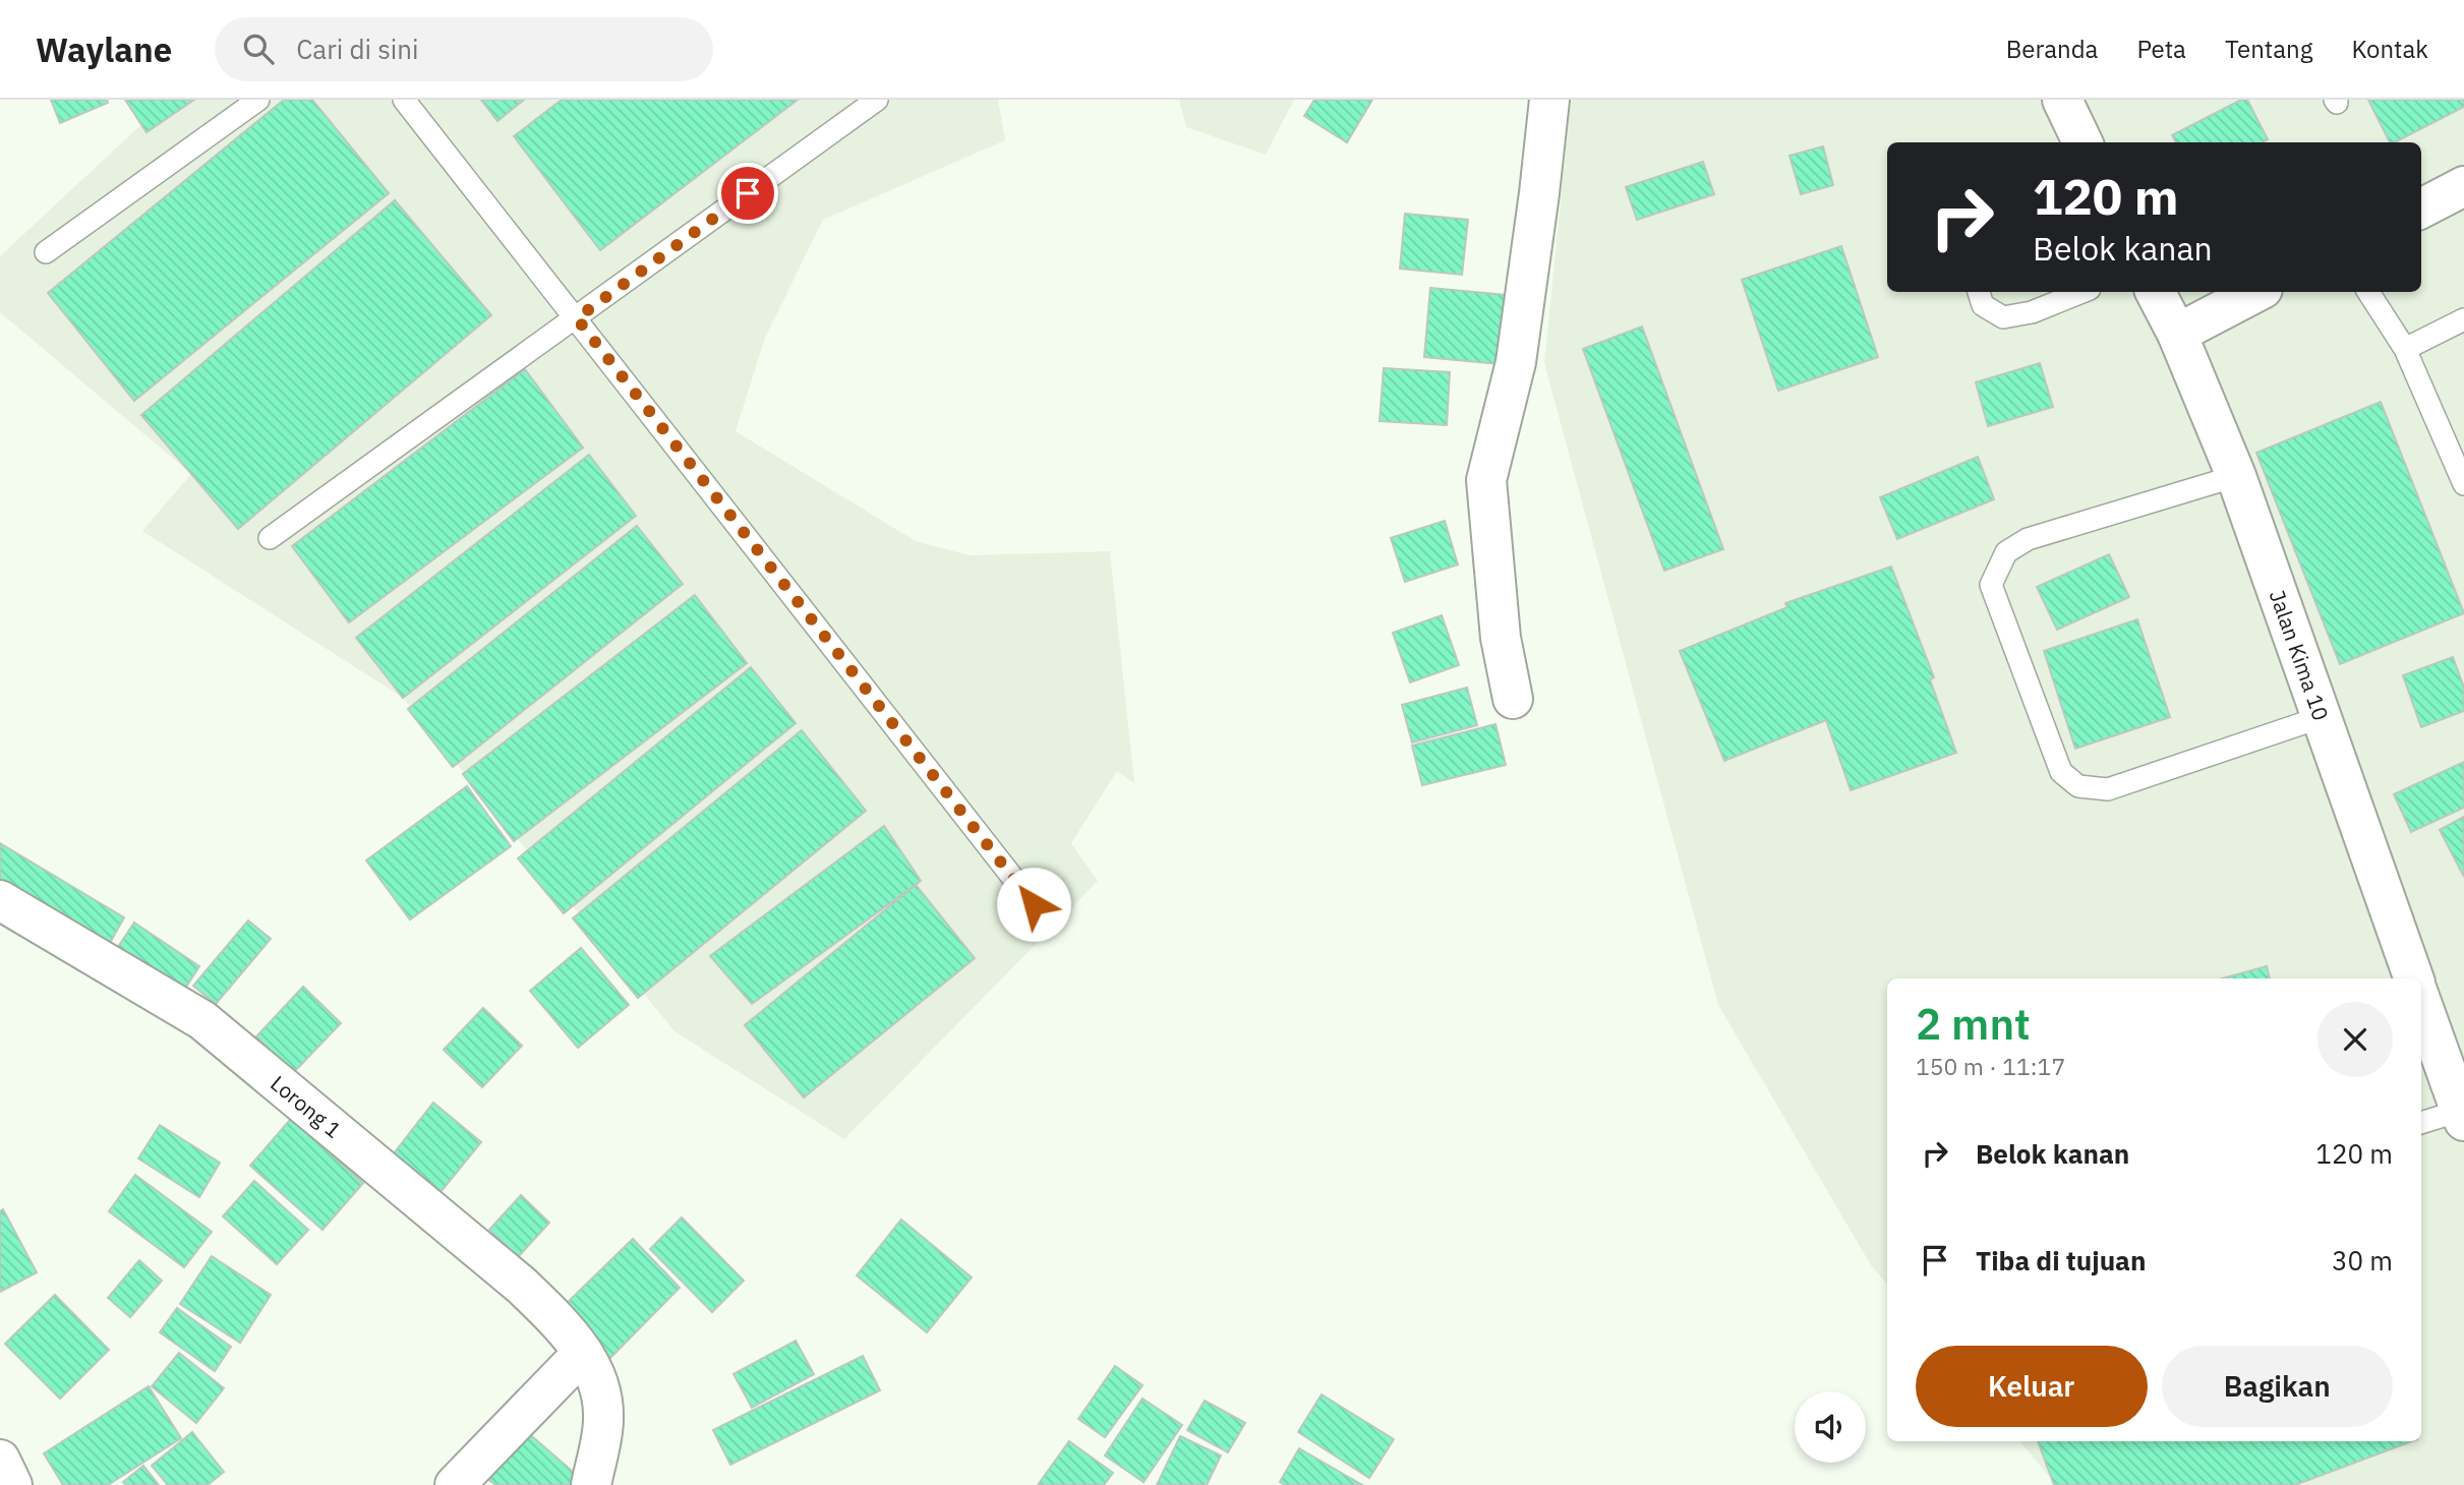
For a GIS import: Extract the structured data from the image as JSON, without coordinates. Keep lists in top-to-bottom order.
{
  "streets": {
    "street": ["Jalan Kima 10", "Lorong 1"]
  },
  "page": {
    "header": "Waylane",
    "search": "Cari di sini",
    "nav": [
      "Beranda",
      "Peta",
      "Tentang",
      "Kontak"
    ],
    "turn": ["120 m", "Belok kanan"],
    "heading": ["2 mnt", "150 m · 11:17"],
    "list": [
      {
        "name": "Belok kanan",
        "value": "120 m"
      },
      {
        "name": "Tiba di tujuan",
        "value": "30 m"
      }
    ],
    "buttons": ["Keluar", "Bagikan"]
  }
}
